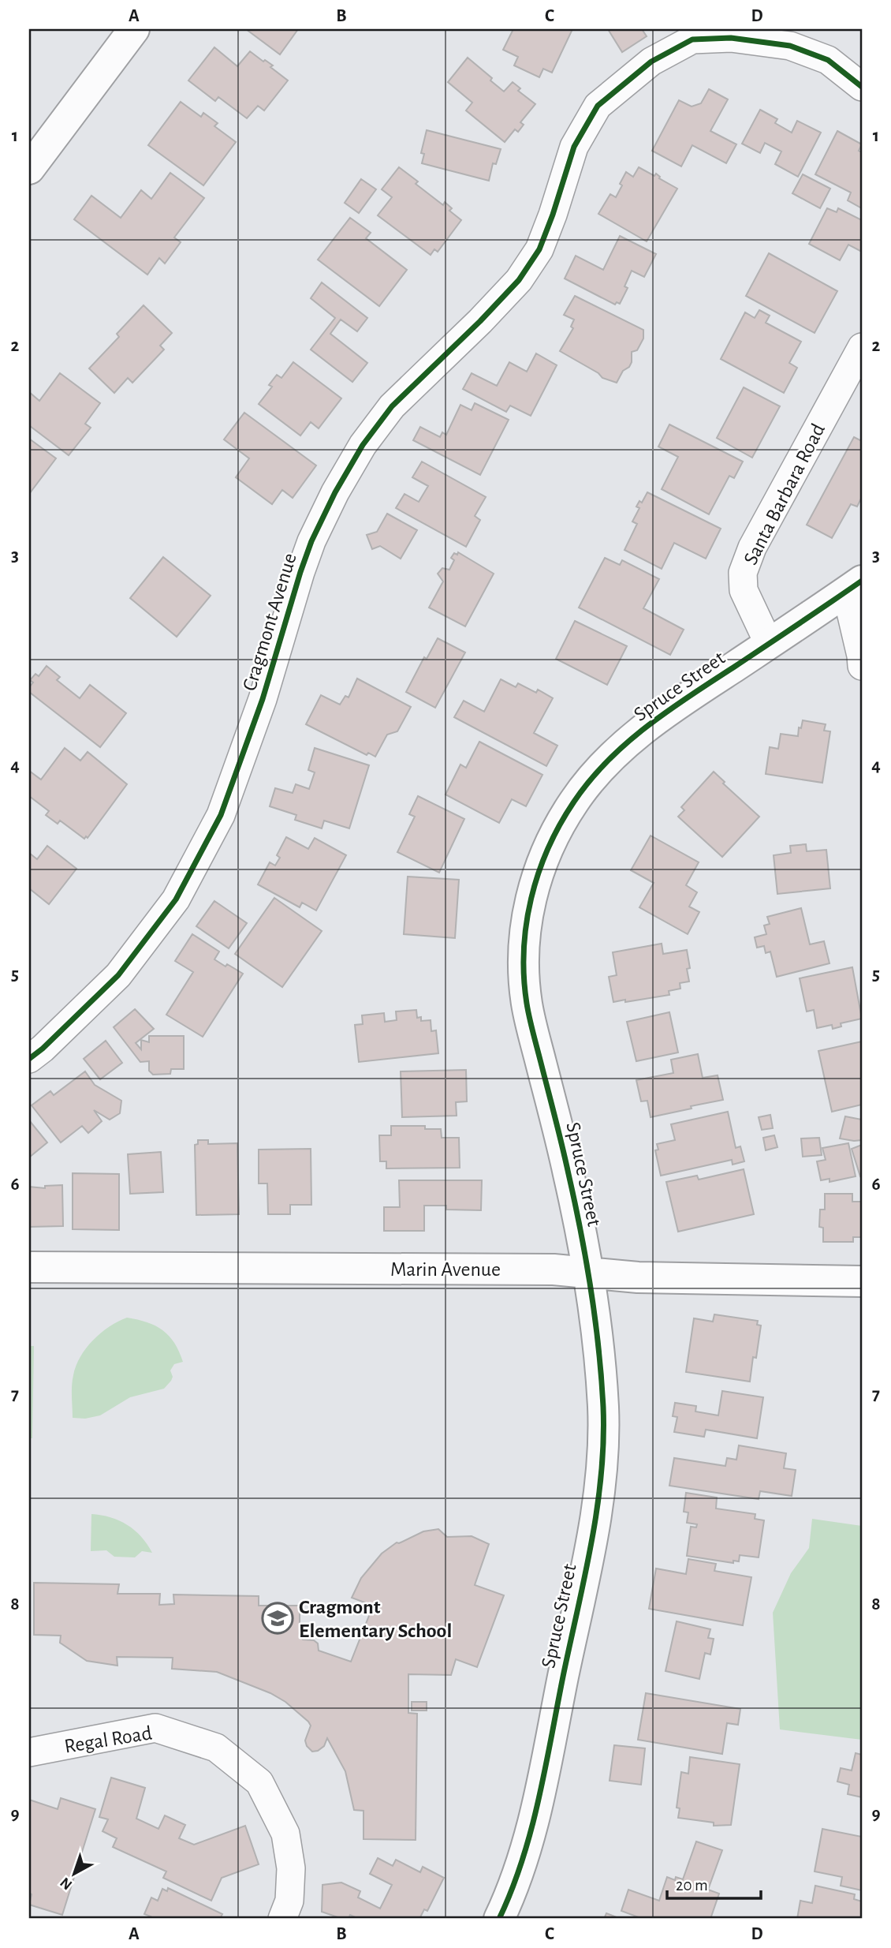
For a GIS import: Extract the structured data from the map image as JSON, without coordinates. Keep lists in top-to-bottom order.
{
  "streets": {
    "street": [
      "Santa Barbara Road",
      "Cragmont Avenue",
      "Spruce Street",
      "Marin Avenue",
      "Regal Road"
    ]
  },
  "crossings": [
    ["Santa Barbara Road", "Spruce Street"],
    ["Spruce Street", "Marin Avenue"]
  ],
  "places": {
    "school or university": ["Cragmont Elementary School"]
  },
  "scale_bar": "20 m",
  "north": "bottom left",
  "grid": {
    "columns": [
      "A",
      "B",
      "C",
      "D"
    ],
    "rows": [
      "1",
      "2",
      "3",
      "4",
      "5",
      "6",
      "7",
      "8",
      "9"
    ]
  }
}
